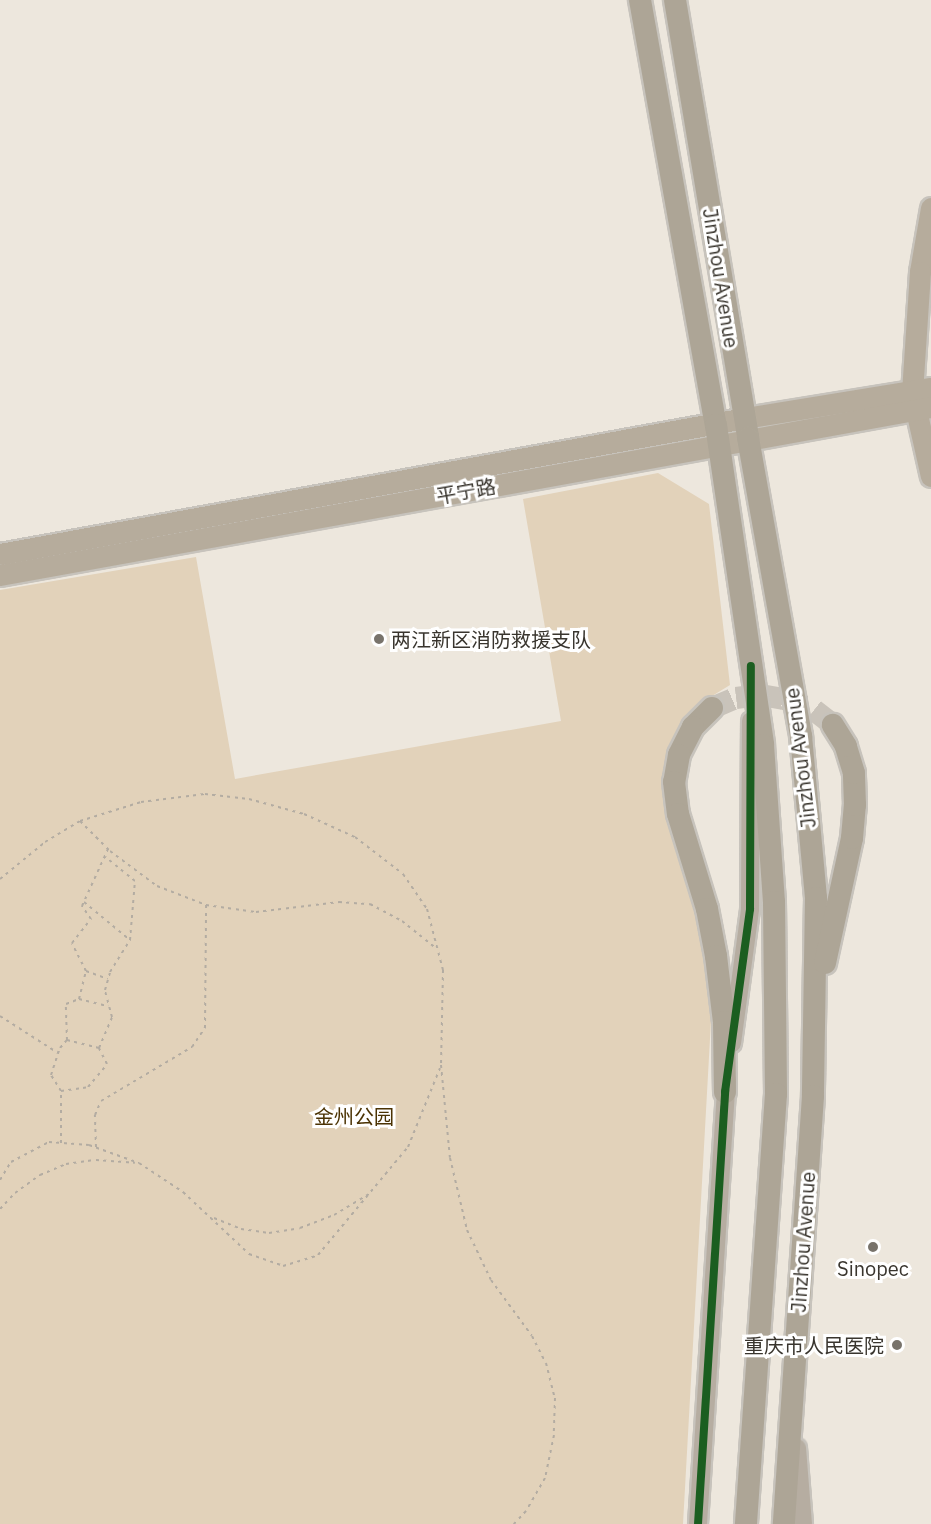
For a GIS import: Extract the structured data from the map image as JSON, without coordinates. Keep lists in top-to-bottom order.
{
  "streets": {
    "main road": ["Jinzhou Avenue", "平宁路"]
  },
  "crossings": [
    ["Jinzhou Avenue", "平宁路"]
  ],
  "parks": ["金州公园"],
  "places": ["两江新区消防救援支队", "Sinopec", "重庆市人民医院"]
}
